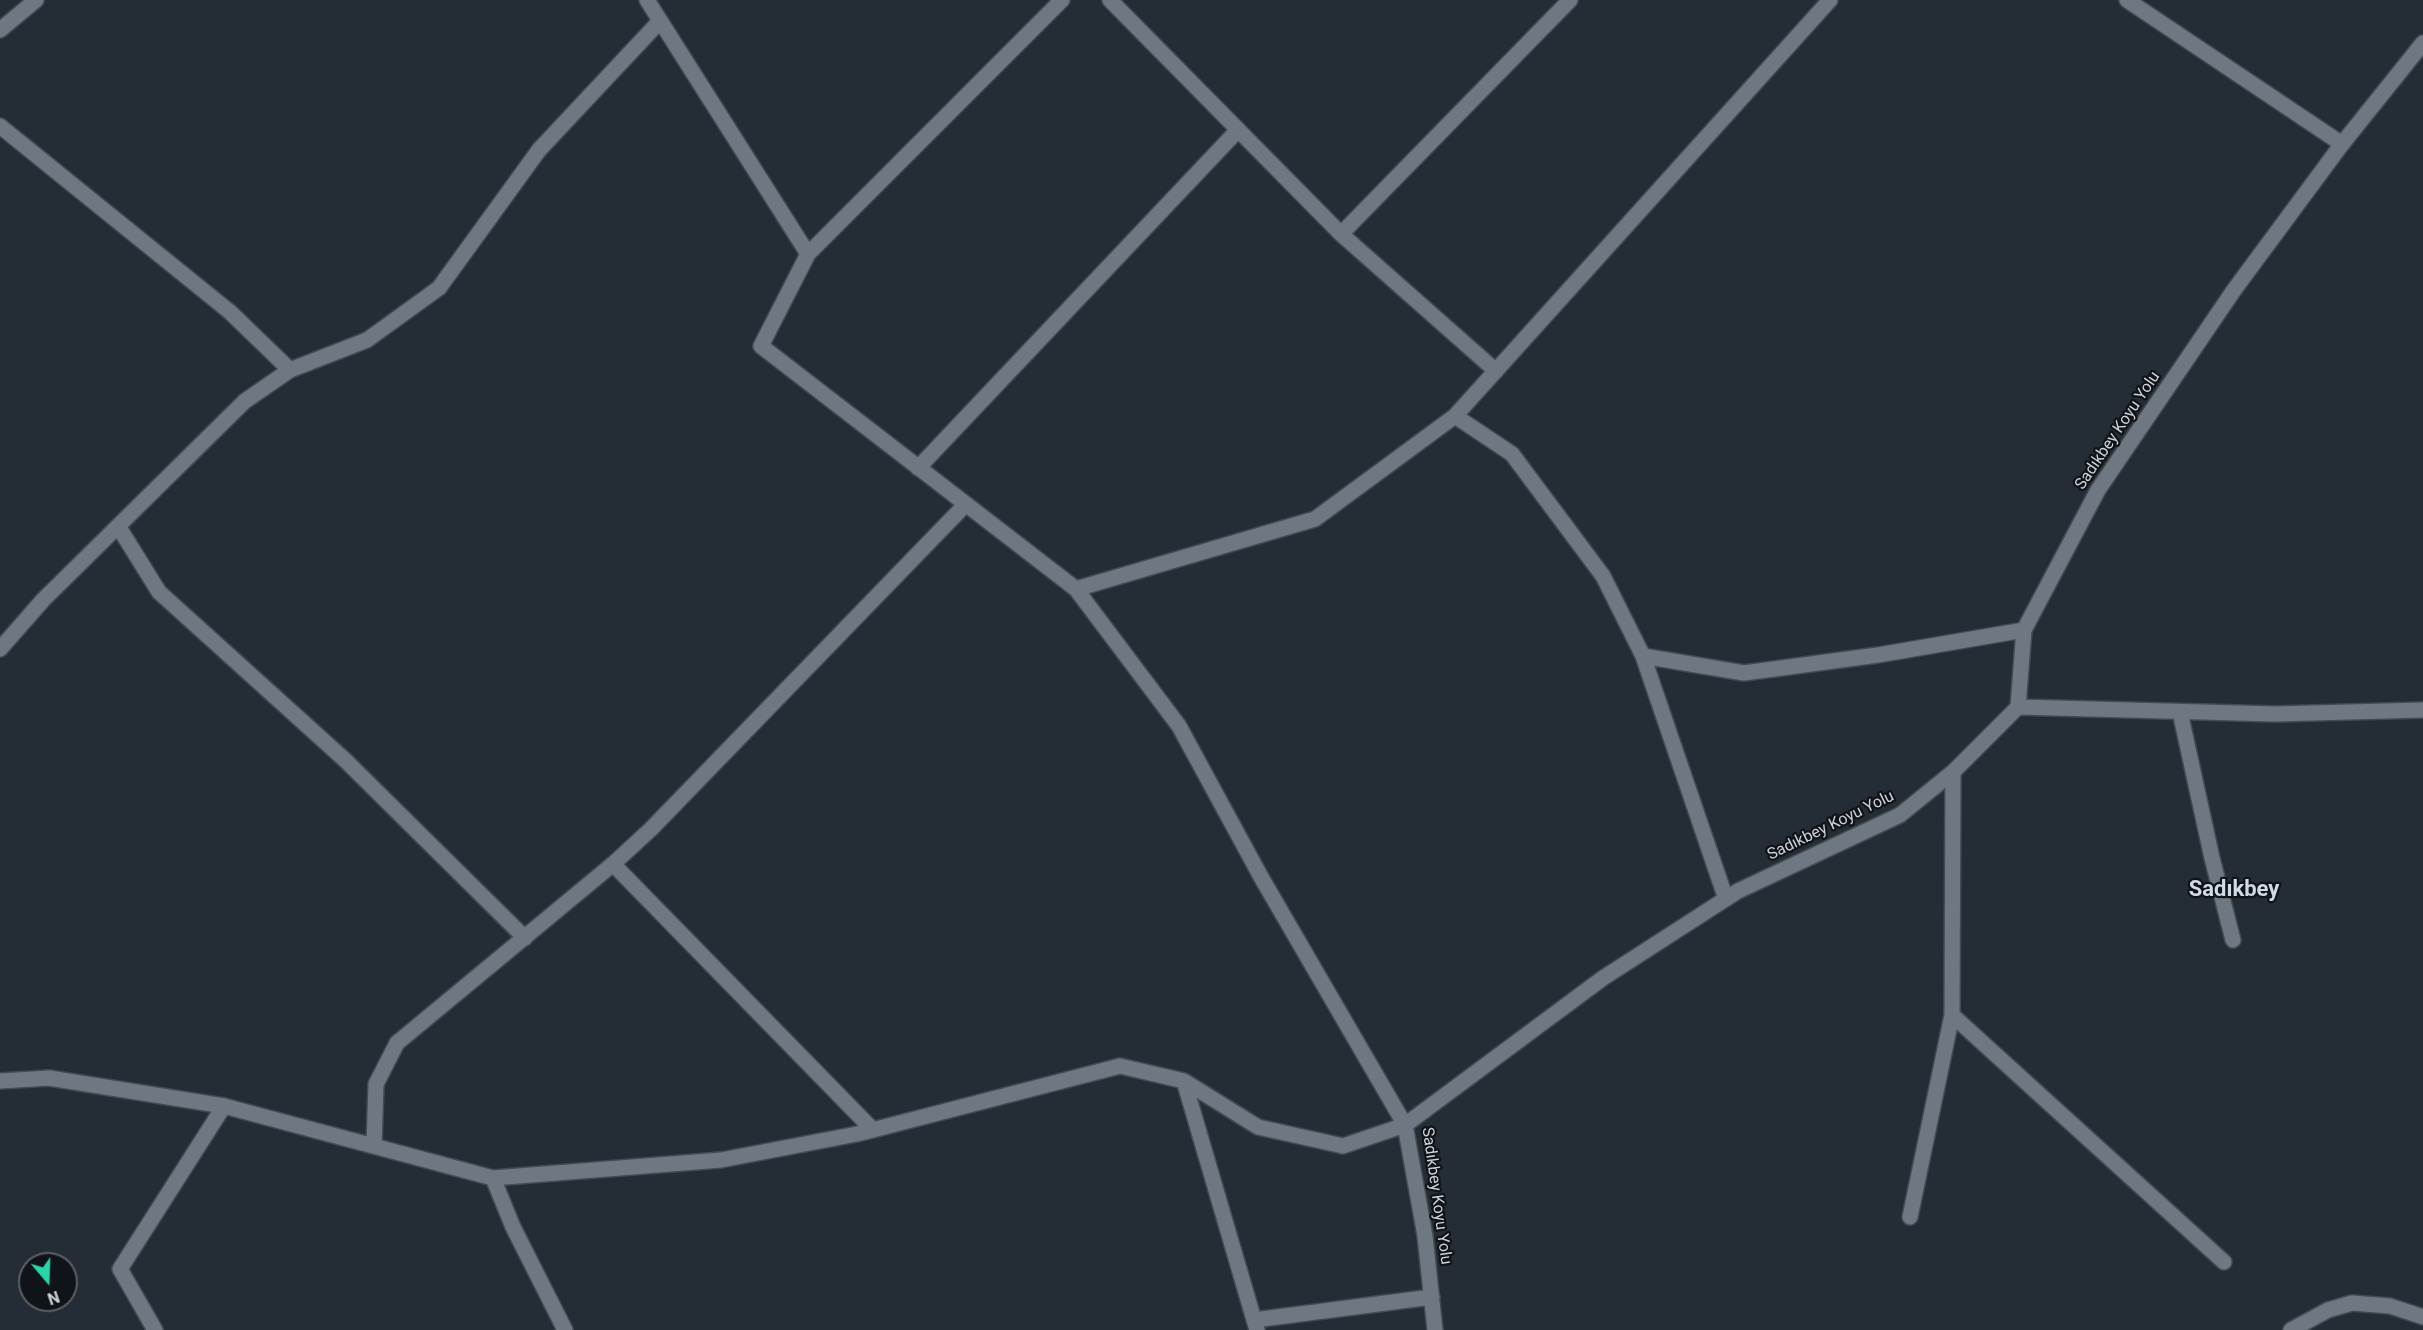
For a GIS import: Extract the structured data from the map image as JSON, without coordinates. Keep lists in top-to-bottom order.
{
  "streets": {
    "street": ["Sadıkbey Koyu Yolu"]
  },
  "districts": ["Sadıkbey"],
  "north": "bottom"
}
